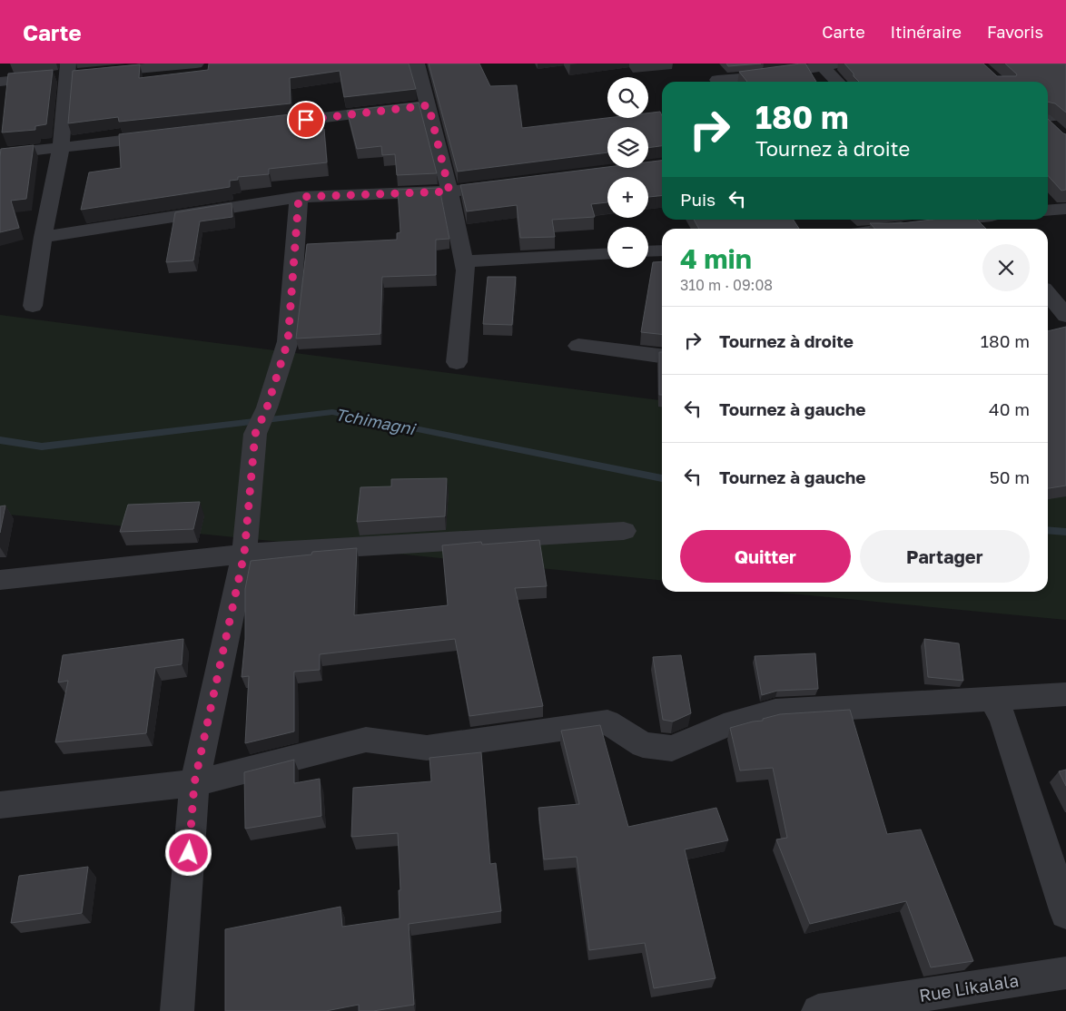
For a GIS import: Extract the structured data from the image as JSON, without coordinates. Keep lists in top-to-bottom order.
{
  "streets": {
    "street": ["Rue Likalala"]
  },
  "water": ["Tchimagni"],
  "page": {
    "header": "Carte",
    "nav": ["Carte", "Itinéraire", "Favoris"],
    "map_buttons": ["+", "−"],
    "turn": ["180 m", "Tournez à droite"],
    "then": "Puis",
    "heading": ["4 min", "310 m · 09:08"],
    "list": [
      {
        "name": "Tournez à droite",
        "value": "180 m"
      },
      {
        "name": "Tournez à gauche",
        "value": "40 m"
      },
      {
        "name": "Tournez à gauche",
        "value": "50 m"
      }
    ],
    "buttons": ["Quitter", "Partager"]
  }
}
